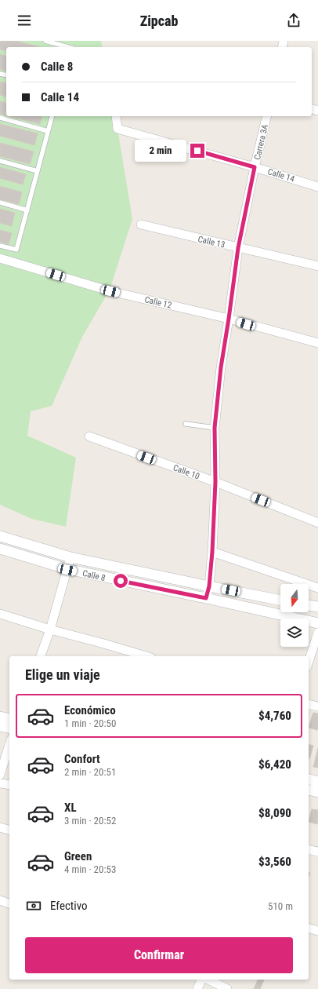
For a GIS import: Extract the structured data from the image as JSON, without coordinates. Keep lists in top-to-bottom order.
{
  "streets": {
    "street": [
      "Carrera 3A",
      "Calle 14",
      "Calle 13",
      "Calle 12",
      "Calle 10",
      "Calle 8"
    ]
  },
  "crossings": [
    ["Carrera 3A", "Calle 14"],
    ["Carrera 3A", "Calle 13"],
    ["Carrera 3A", "Calle 12"],
    ["Carrera 3A", "Calle 10"],
    ["Carrera 3A", "Calle 8"]
  ],
  "north": "bottom",
  "page": {
    "header": "Zipcab",
    "banner": ["Calle 8", "Calle 14"],
    "bubble": "2 min",
    "heading": "Elige un viaje",
    "list": [
      {
        "name": "Económico",
        "note": "1 min · 20:50",
        "value": "$4,760"
      },
      {
        "name": "Confort",
        "note": "2 min · 20:51",
        "value": "$6,420"
      },
      {
        "name": "XL",
        "note": "3 min · 20:52",
        "value": "$8,090"
      },
      {
        "name": "Green",
        "note": "4 min · 20:53",
        "value": "$3,560"
      }
    ],
    "pay": ["Efectivo", "510 m"],
    "buttons": "Confirmar"
  }
}
